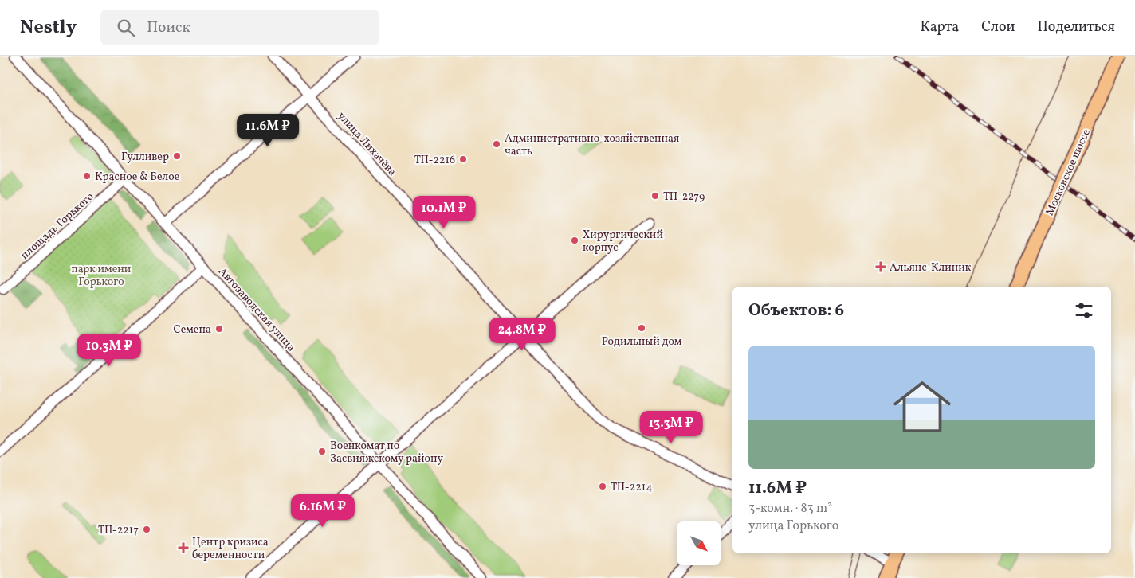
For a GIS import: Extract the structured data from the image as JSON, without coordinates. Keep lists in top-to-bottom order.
{
  "streets": {
    "main road": ["Московское шоссе"],
    "street": ["улица Лихачёва", "площадь Горького", "Автозаводская улица"]
  },
  "crossings": [
    ["площадь Горького", "Автозаводская улица"]
  ],
  "parks": ["парк имени Горького"],
  "places": {
    "other": [
      "Административно-хозяйственная часть",
      "Гулливер",
      "ТП-2216",
      "Красное & Белое",
      "ТП-2279",
      "Хирургический корпус",
      "Родильный дом",
      "Семена",
      "Военкомат по Засвияжскому району",
      "ТП-2214",
      "ТП-2217"
    ],
    "health": ["Альянс-Клиник", "Центр кризиса беременности"]
  },
  "north": "bottom right",
  "page": {
    "header": "Nestly",
    "search": "Поиск",
    "nav": ["Карта", "Слои", "Поделиться"],
    "price": [
      "11.6M ₽",
      "10.1M ₽",
      "24.8M ₽",
      "10.3M ₽",
      "13.3M ₽",
      "6.16M ₽"
    ],
    "heading": "Объектов: 6",
    "list": [
      {
        "name": "11.6M ₽",
        "note": "3-комн. · 83 m² · улица Горького"
      }
    ]
  }
}
